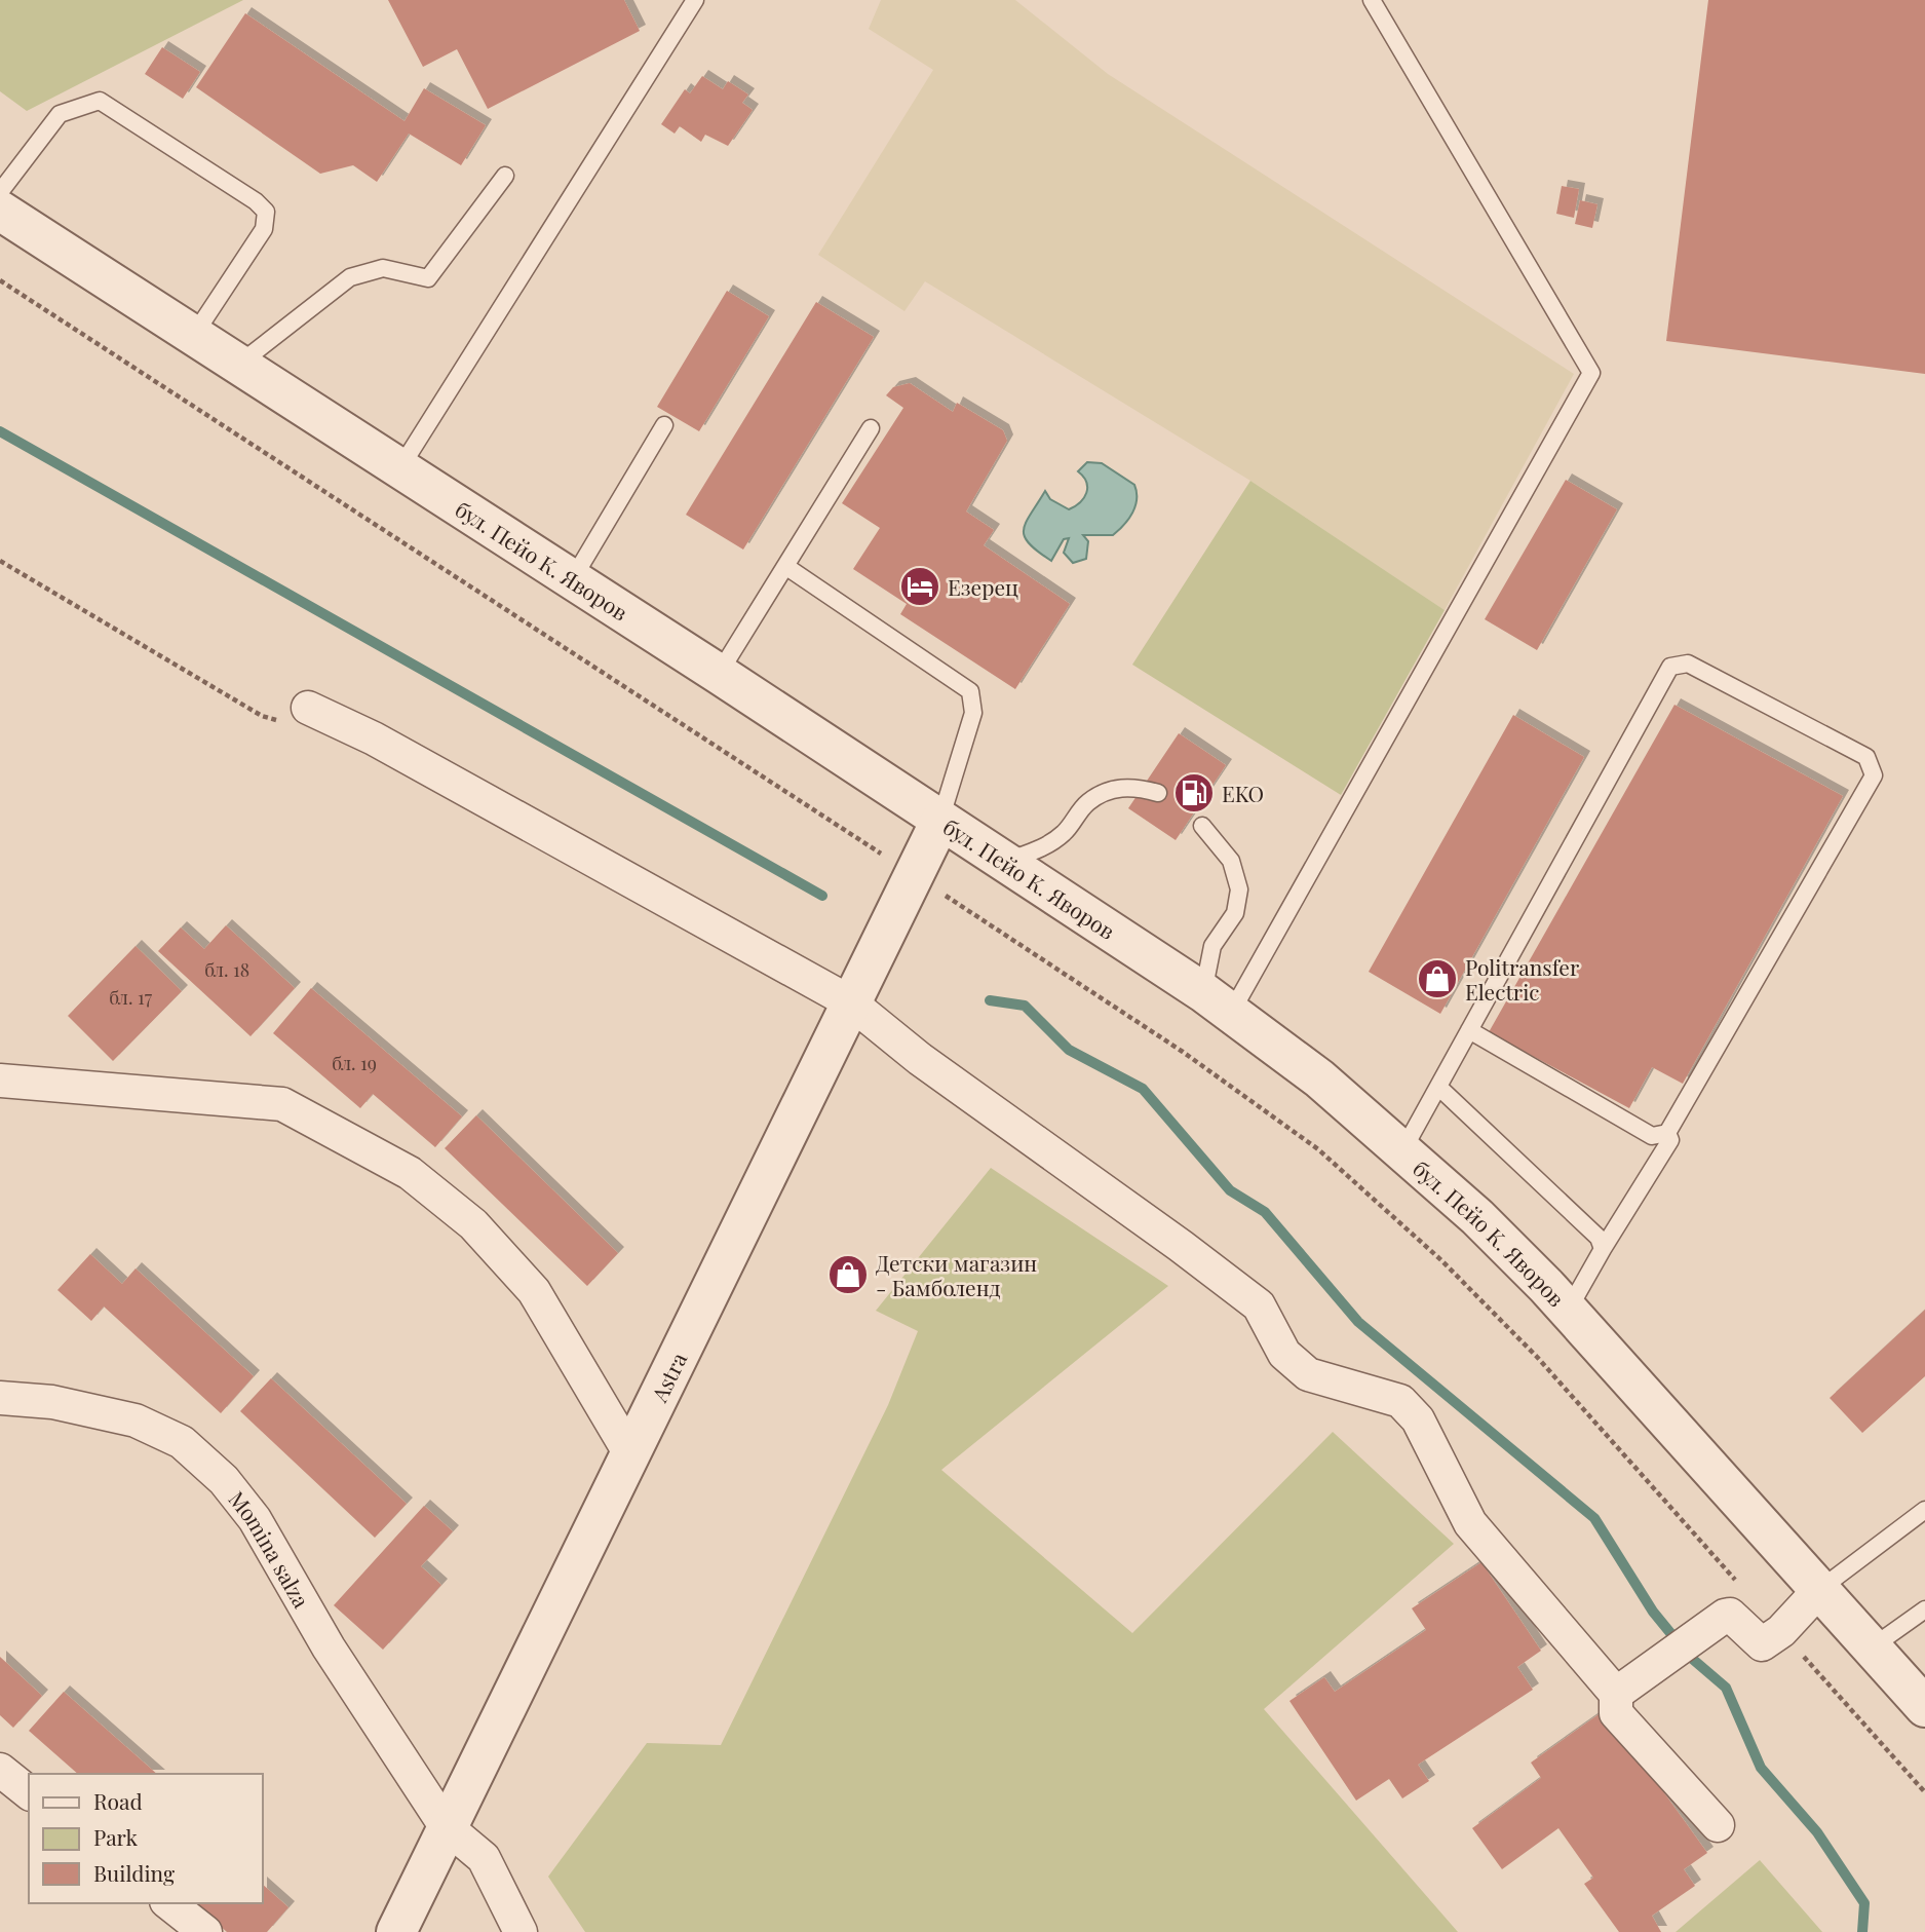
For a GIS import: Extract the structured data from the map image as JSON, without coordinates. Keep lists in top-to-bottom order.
{
  "streets": {
    "street": ["бул. Пейо К. Яворов", "Astra", "Momina salza"]
  },
  "crossings": [
    ["бул. Пейо К. Яворов", "Astra"],
    ["Astra", "Momina salza"]
  ],
  "places": {
    "hotel": ["Езерец"],
    "fuel station": ["EKO"],
    "shop": ["Politransfer Electric", "Детски магазин - Бамболенд"]
  },
  "house_numbers": ["бл. 18", "бл. 17", "бл. 19"],
  "legend": ["Road", "Park", "Building"]
}
